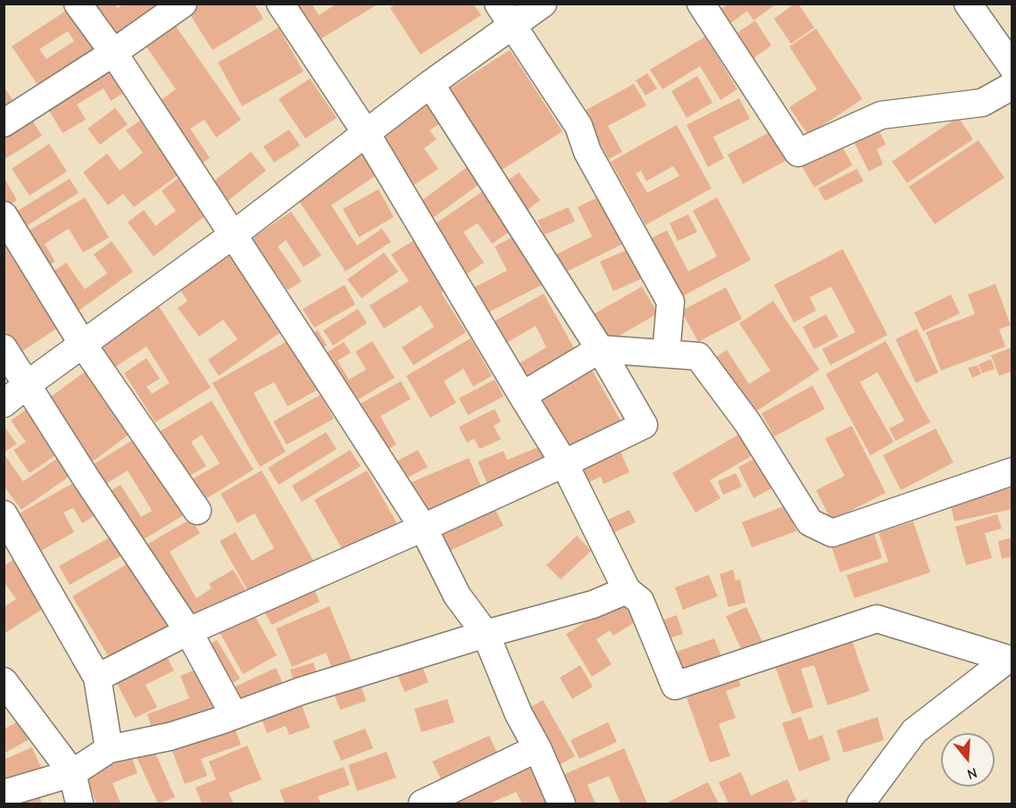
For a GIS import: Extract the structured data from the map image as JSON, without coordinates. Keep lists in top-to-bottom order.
{
  "north": "bottom"
}
